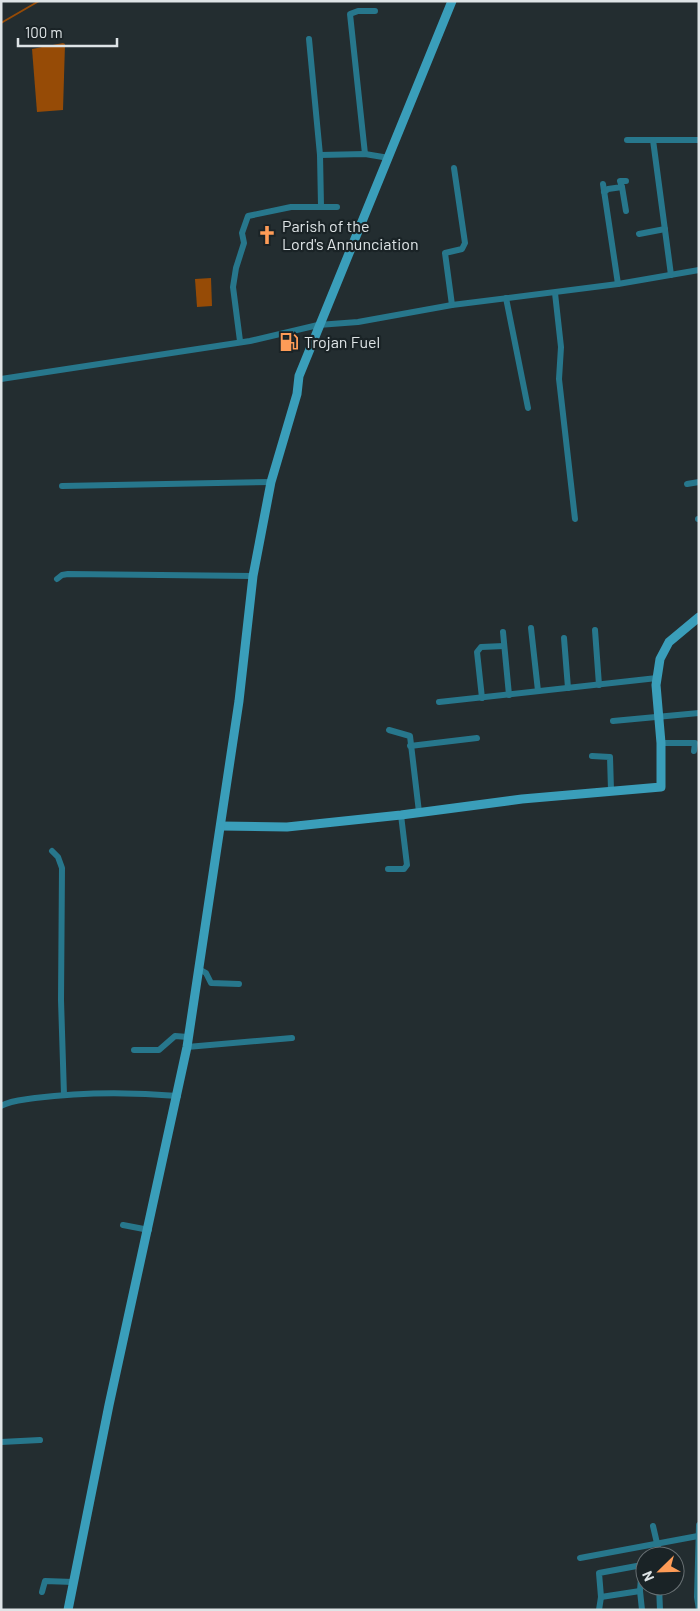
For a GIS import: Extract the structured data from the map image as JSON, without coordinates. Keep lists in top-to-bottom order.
{
  "places": {
    "church": ["Parish of the Lord's Annunciation"],
    "fuel station": ["Trojan Fuel"]
  },
  "scale_bar": "100 m",
  "north": "bottom left"
}
